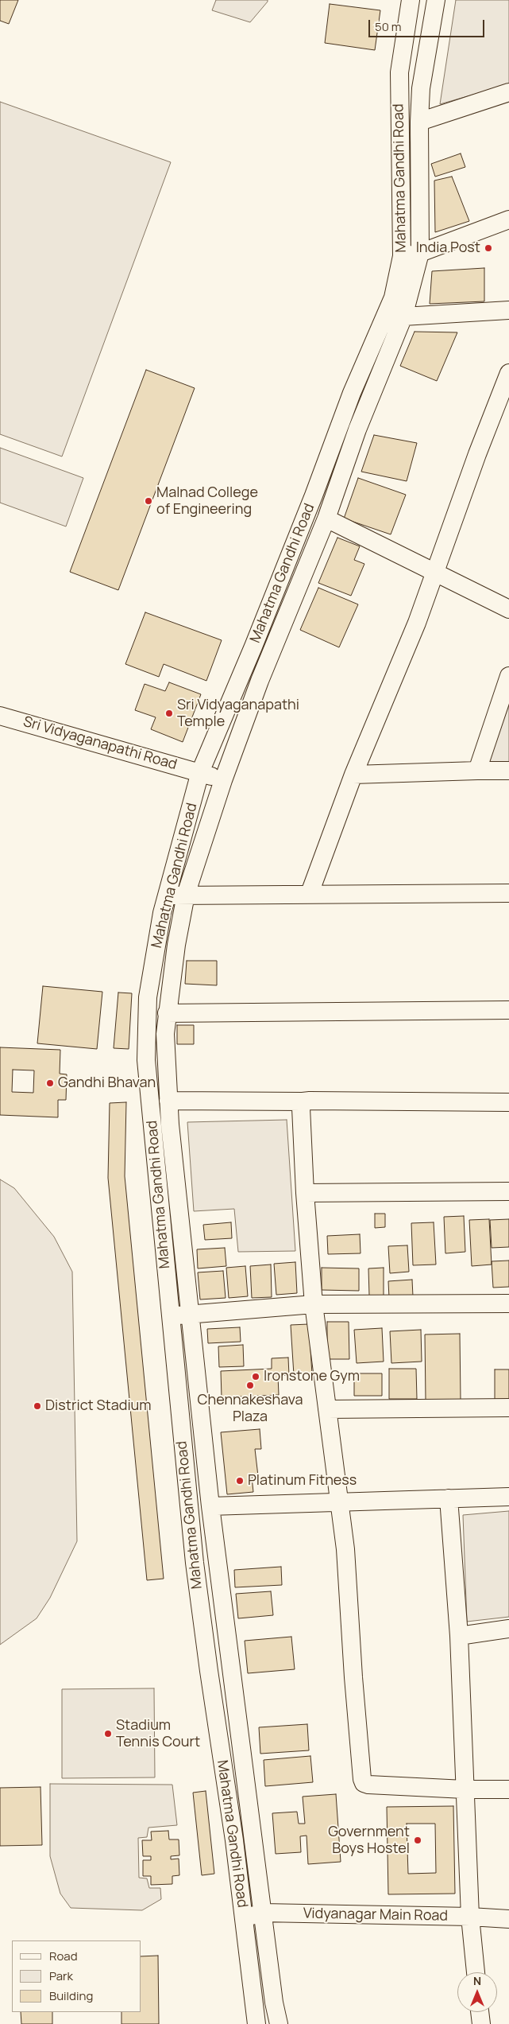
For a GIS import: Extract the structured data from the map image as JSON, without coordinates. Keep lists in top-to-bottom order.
{
  "streets": {
    "street": ["Mahatma Gandhi Road", "Sri Vidyaganapathi Road", "Vidyanagar Main Road"]
  },
  "crossings": [
    ["Mahatma Gandhi Road", "Sri Vidyaganapathi Road"],
    ["Mahatma Gandhi Road", "Vidyanagar Main Road"]
  ],
  "places": [
    "India Post",
    "Malnad College of Engineering",
    "Sri Vidyaganapathi Temple",
    "Gandhi Bhavan",
    "Ironstone Gym",
    "Chennakeshava Plaza",
    "District Stadium",
    "Platinum Fitness",
    "Stadium Tennis Court",
    "Government Boys Hostel"
  ],
  "legend": ["Road", "Park", "Building"],
  "scale_bar": "50 m",
  "north": "top"
}
